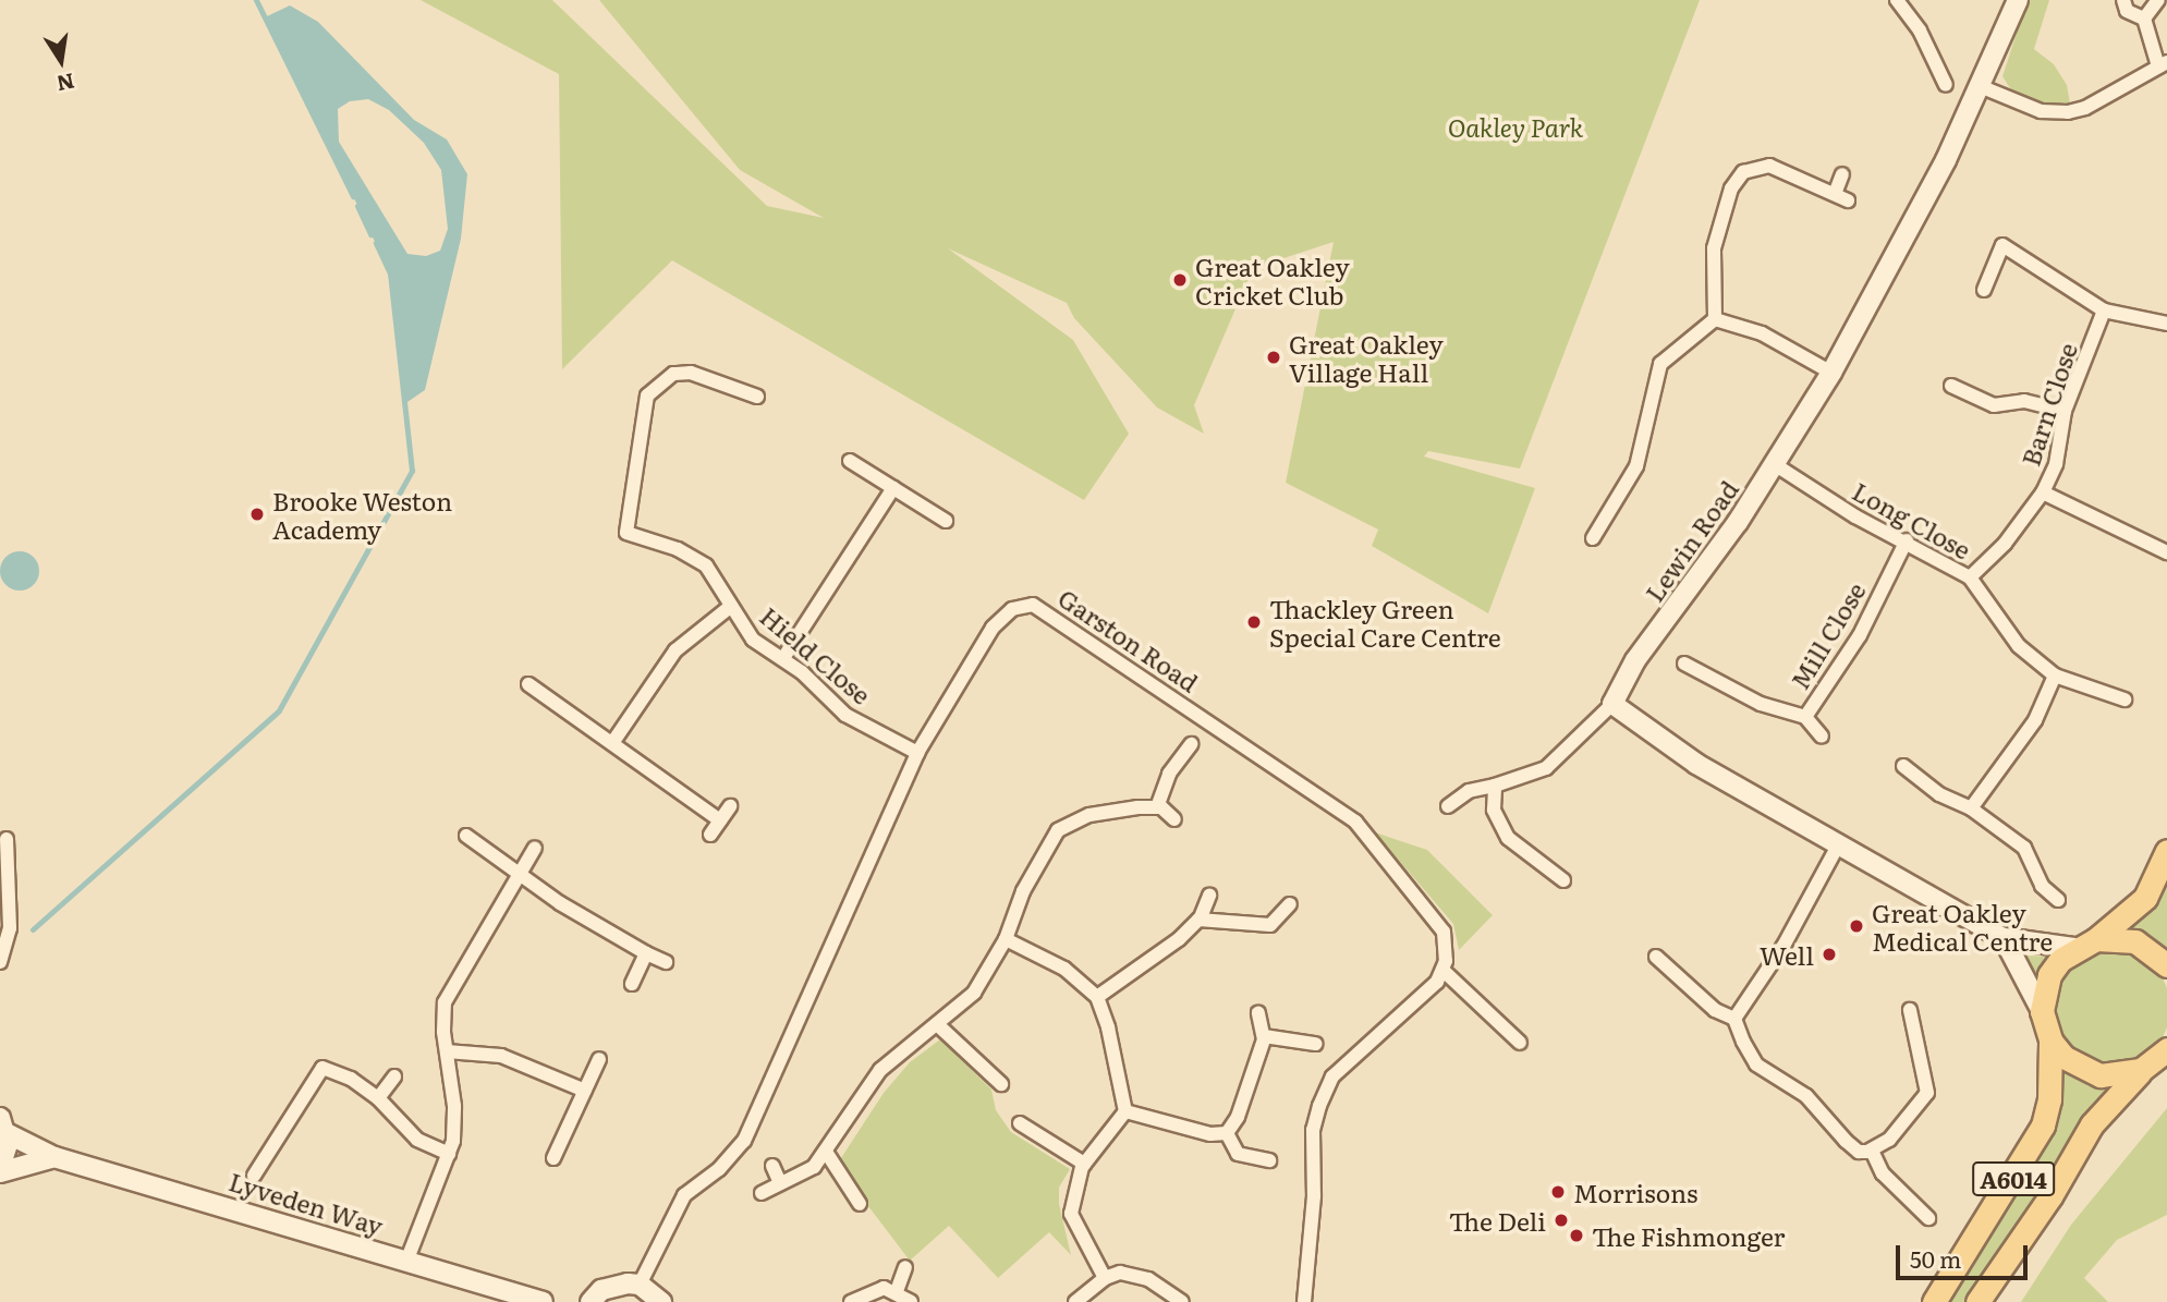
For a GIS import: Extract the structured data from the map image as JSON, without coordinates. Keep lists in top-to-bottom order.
{
  "streets": {
    "main road": ["A6014"],
    "street": [
      "Barn Close",
      "Long Close",
      "Lewin Road",
      "Mill Close",
      "Garston Road",
      "Hield Close",
      "Lyveden Way"
    ]
  },
  "crossings": [
    ["Barn Close", "Long Close"],
    ["Long Close", "Lewin Road"],
    ["Long Close", "Mill Close"],
    ["Garston Road", "Hield Close"]
  ],
  "parks": ["Oakley Park"],
  "places": [
    "Great Oakley Cricket Club",
    "Great Oakley Village Hall",
    "Brooke Weston Academy",
    "Thackley Green Special Care Centre",
    "Great Oakley Medical Centre",
    "Well",
    "Morrisons",
    "The Deli",
    "The Fishmonger"
  ],
  "scale_bar": "50 m",
  "north": "bottom"
}
